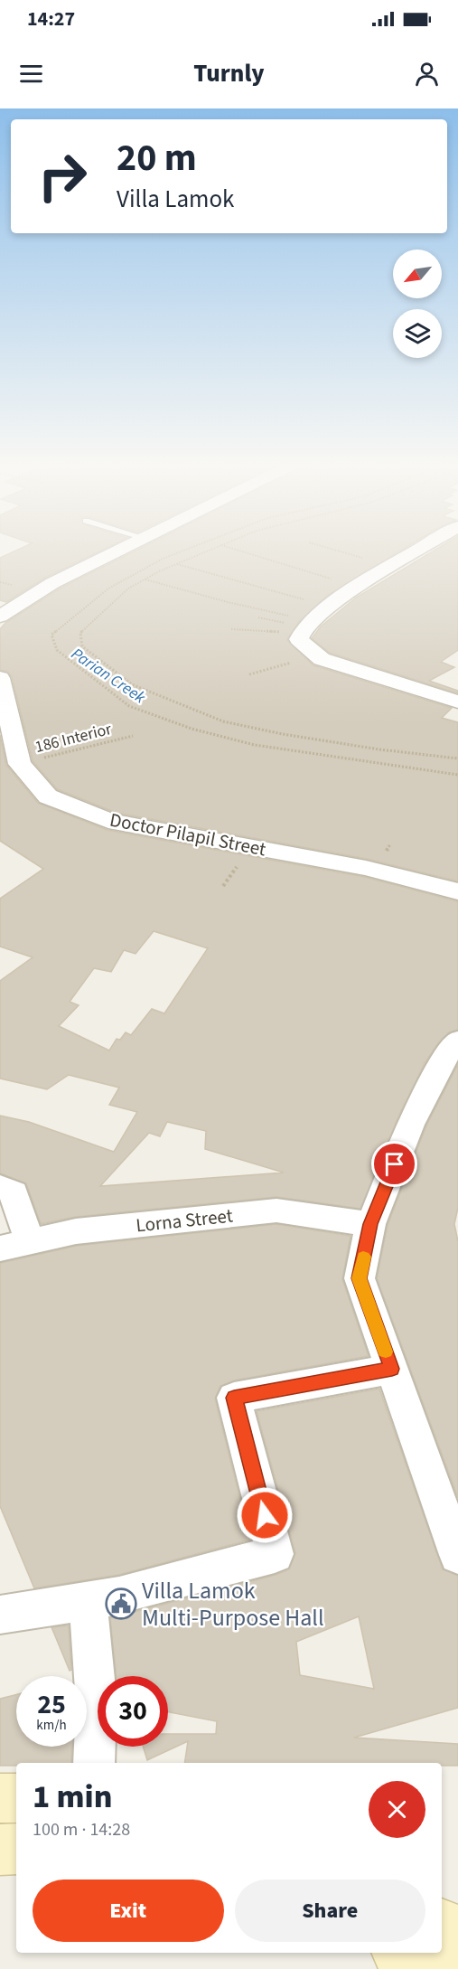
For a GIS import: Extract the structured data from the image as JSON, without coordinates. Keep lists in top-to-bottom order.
{
  "streets": {
    "street": ["Doctor Pilapil Street", "Lorna Street"],
    "path": ["186 Interior"]
  },
  "crossings": [
    ["186 Interior", "Doctor Pilapil Street"]
  ],
  "water": ["Parian Creek"],
  "places": {
    "public building": ["Villa Lamok Multi-Purpose Hall"]
  },
  "north": "bottom left",
  "page": {
    "status": "14:27",
    "header": "Turnly",
    "turn": ["20 m", "Villa Lamok"],
    "speed": "25 km/h",
    "limit": "30",
    "heading": ["1 min", "100 m · 14:28"],
    "buttons": ["Exit", "Share"]
  }
}
